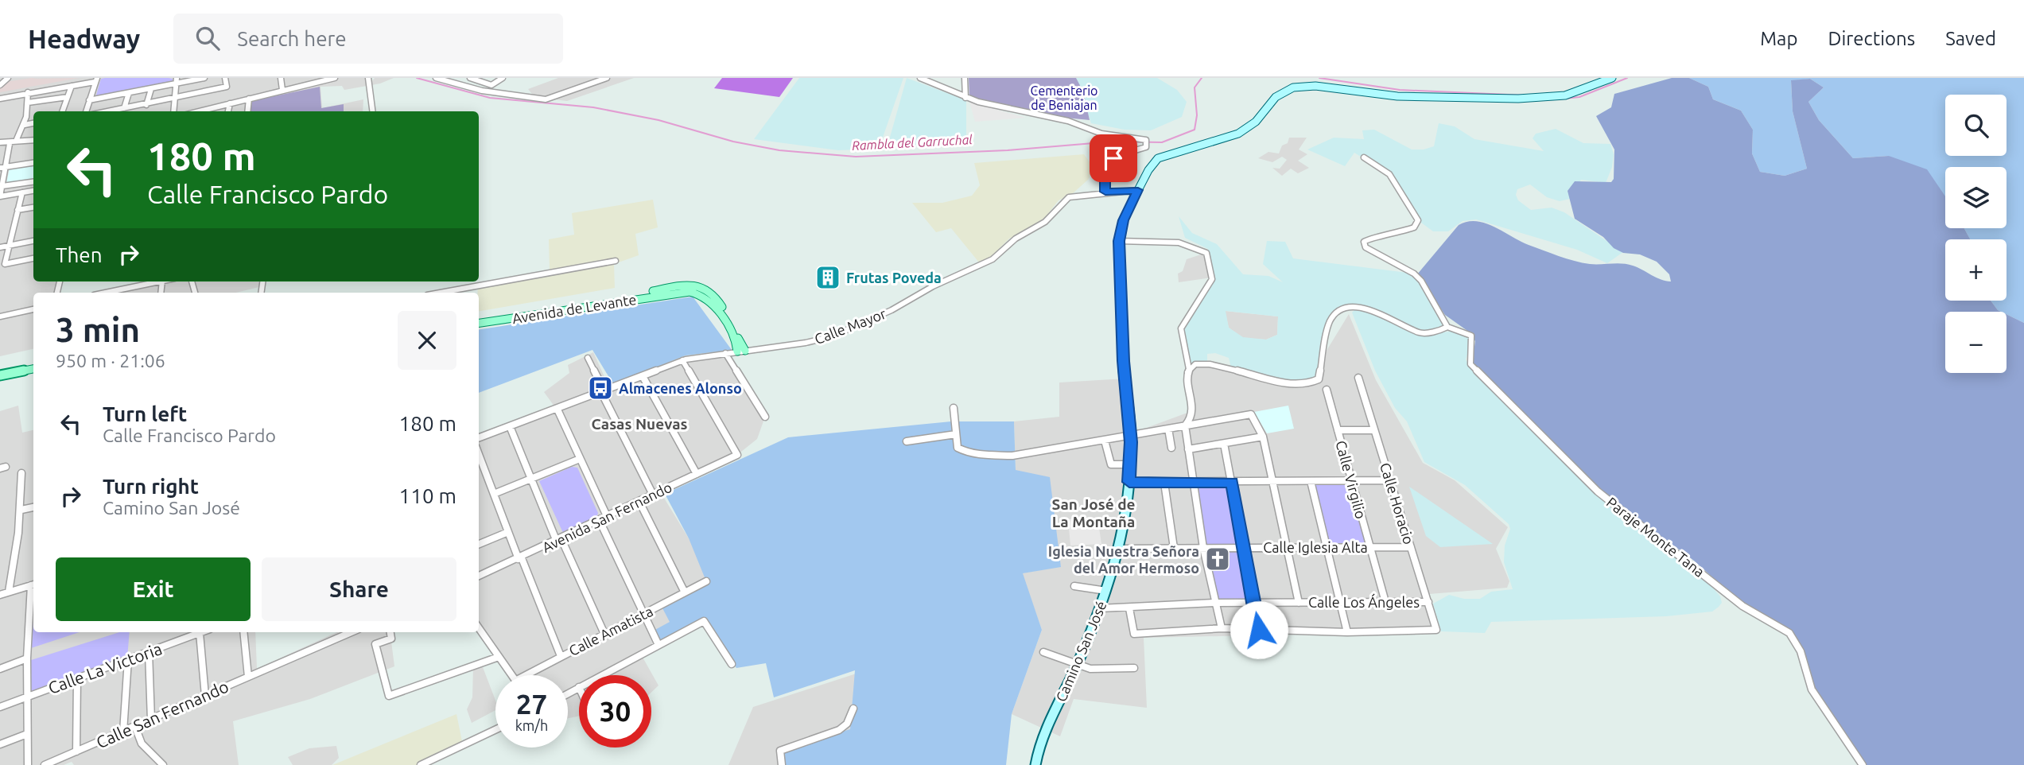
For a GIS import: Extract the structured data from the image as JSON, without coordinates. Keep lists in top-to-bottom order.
{
  "streets": {
    "main road": ["Avenida de Levante", "Camino San José"],
    "street": [
      "Calle Mayor",
      "Calle Virgilio",
      "Calle Horacio",
      "Avenida San Fernando",
      "Paraje Monte Tana",
      "Calle Iglesia Alta",
      "Calle Los Ángeles",
      "Calle Amatista",
      "Calle La Victoria",
      "Calle San Fernando"
    ]
  },
  "crossings": [
    ["Avenida de Levante", "Calle Mayor"],
    ["Calle Mayor", "Avenida San Fernando"],
    ["Calle Mayor", "Camino San José"],
    ["Calle Virgilio", "Calle Iglesia Alta"],
    ["Calle Virgilio", "Calle Los Ángeles"],
    ["Calle Horacio", "Calle Iglesia Alta"],
    ["Calle Horacio", "Calle Los Ángeles"],
    ["Calle Iglesia Alta", "Camino San José"],
    ["Calle Los Ángeles", "Camino San José"]
  ],
  "districts": ["Casas Nuevas", "San José de La Montaña"],
  "water": ["Rambla del Garruchal"],
  "parks": ["Cementerio de Beniajan"],
  "places": {
    "building": ["Frutas Poveda"],
    "bus stop": ["Almacenes Alonso"],
    "church": ["Iglesia Nuestra Señora del Amor Hermoso"]
  },
  "page": {
    "header": "Headway",
    "search": "Search here",
    "nav": ["Map", "Directions", "Saved"],
    "map_buttons": ["+", "−"],
    "turn": ["180 m", "Calle Francisco Pardo"],
    "then": "Then",
    "heading": ["3 min", "950 m · 21:06"],
    "list": [
      {
        "name": "Turn left",
        "note": "Calle Francisco Pardo",
        "value": "180 m"
      },
      {
        "name": "Turn right",
        "note": "Camino San José",
        "value": "110 m"
      }
    ],
    "buttons": ["Exit", "Share"],
    "speed": "27 km/h",
    "limit": "30"
  }
}
